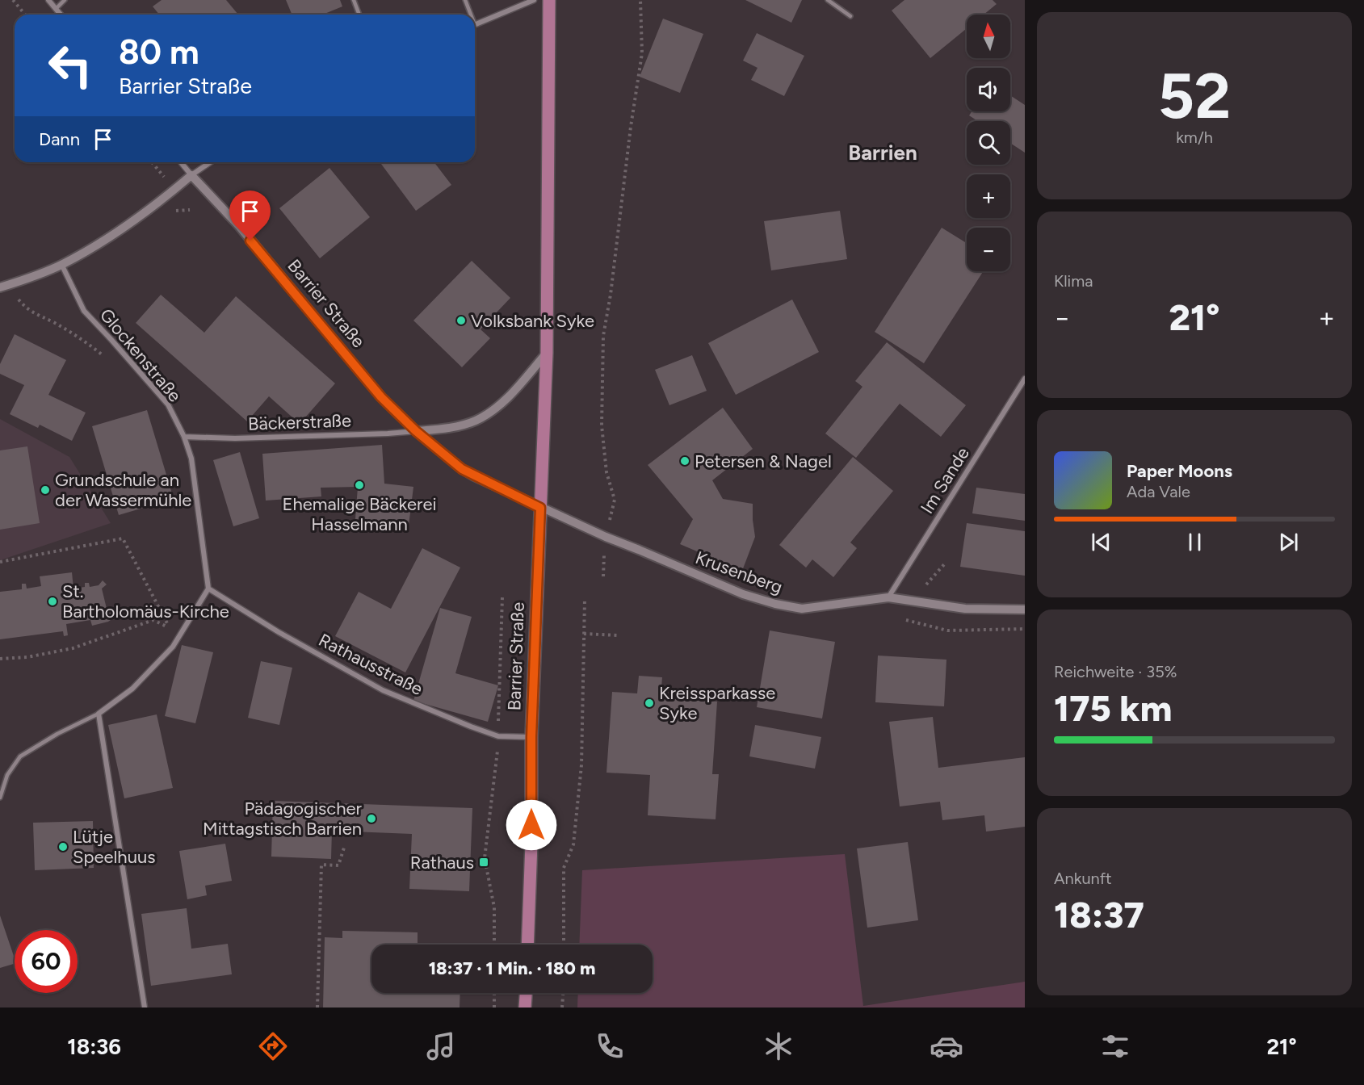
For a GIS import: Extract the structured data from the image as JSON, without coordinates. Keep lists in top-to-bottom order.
{
  "streets": {
    "main road": ["Barrier Straße"],
    "street": [
      "Glockenstraße",
      "Bäckerstraße",
      "Im Sande",
      "Krusenberg",
      "Rathausstraße"
    ]
  },
  "crossings": [
    ["Barrier Straße", "Bäckerstraße"],
    ["Barrier Straße", "Krusenberg"],
    ["Barrier Straße", "Rathausstraße"],
    ["Glockenstraße", "Bäckerstraße"],
    ["Glockenstraße", "Rathausstraße"],
    ["Im Sande", "Krusenberg"]
  ],
  "districts": ["Barrien"],
  "places": {
    "other": [
      "Volksbank Syke",
      "Petersen & Nagel",
      "Ehemalige Bäckerei Hasselmann",
      "Grundschule an der Wassermühle",
      "St. Bartholomäus-Kirche",
      "Kreissparkasse Syke",
      "Pädagogischer Mittagstisch Barrien",
      "Lütje Speelhuus"
    ],
    "transit": ["Rathaus"]
  },
  "north": "top",
  "page": {
    "tile": [
      ["52", "km/h"],
      "Klima",
      ["Reichweite · 35%", "175 km"],
      ["Ankunft", "18:37"]
    ],
    "map_buttons": ["+", "−"],
    "turn": ["80 m", "Barrier Straße"],
    "then": "Dann",
    "heat": ["−", "21°", "+"],
    "song": ["Paper Moons", "Ada Vale"],
    "limit": "60",
    "trip": "18:37 · 1 Min. · 180 m",
    "tabs": ["18:36", "21°"]
  }
}
